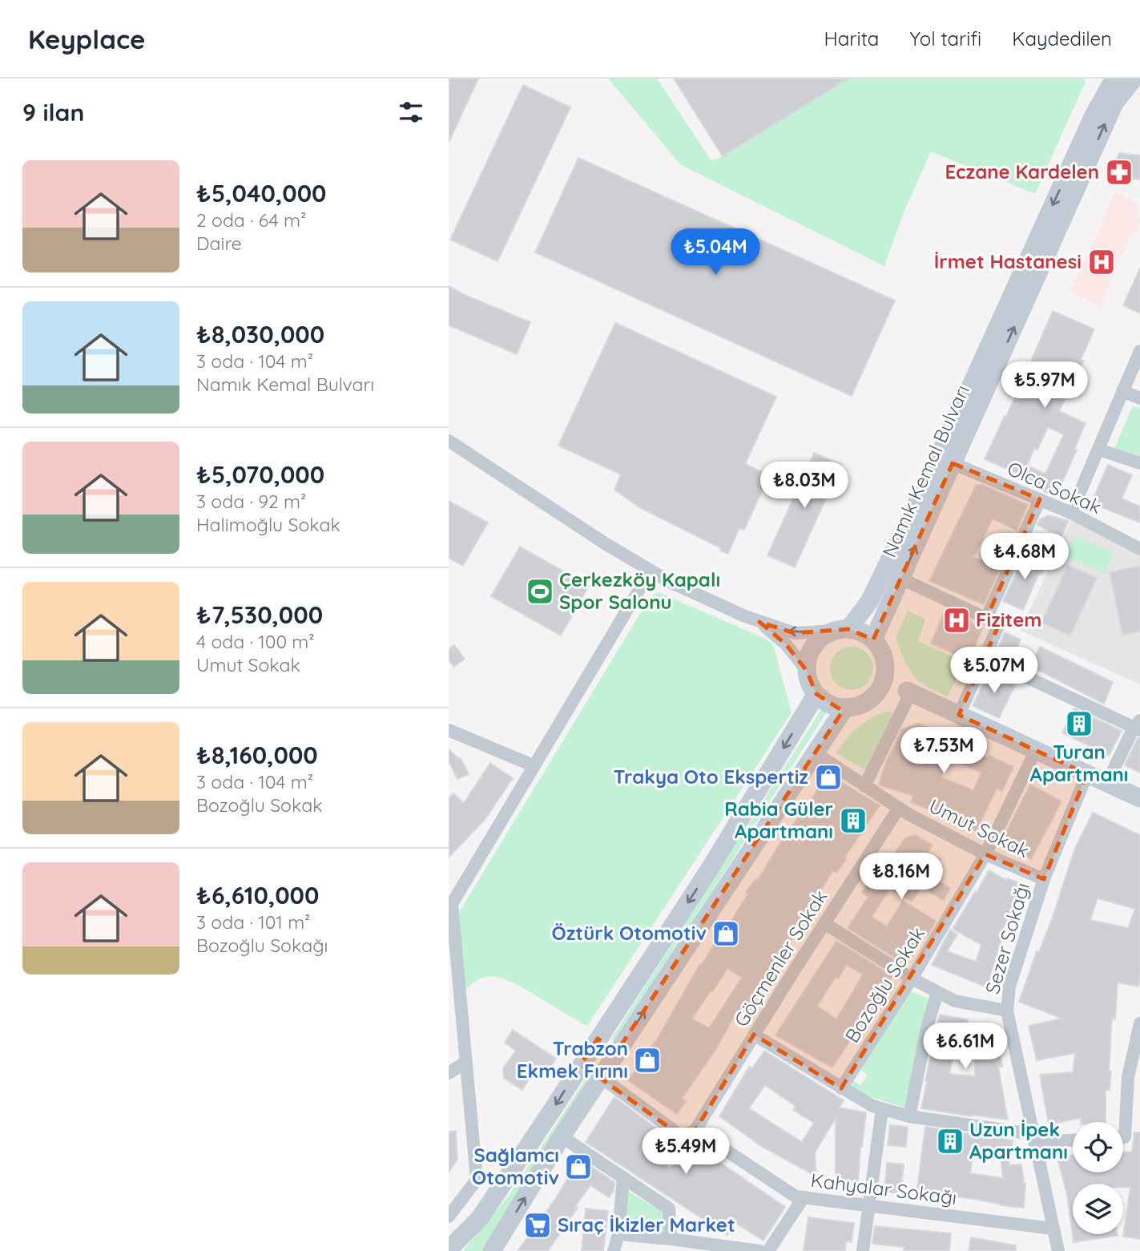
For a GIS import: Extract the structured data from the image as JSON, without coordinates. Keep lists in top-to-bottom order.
{
  "streets": {
    "main road": ["Namık Kemal Bulvarı"],
    "street": [
      "Olca Sokak",
      "Umut Sokak",
      "Sezer Sokağı",
      "Göçmenler Sokak",
      "Bozoğlu Sokak",
      "Kahyalar Sokağı"
    ]
  },
  "crossings": [
    ["Namık Kemal Bulvarı", "Olca Sokak"],
    ["Umut Sokak", "Sezer Sokağı"],
    ["Umut Sokak", "Göçmenler Sokak"],
    ["Umut Sokak", "Bozoğlu Sokak"],
    ["Sezer Sokağı", "Kahyalar Sokağı"],
    ["Göçmenler Sokak", "Kahyalar Sokağı"]
  ],
  "places": {
    "pharmacy": ["Eczane Kardelen"],
    "hospital": ["İrmet Hastanesi", "Fizitem"],
    "sports": ["Çerkezköy Kapalı Spor Salonu"],
    "building": ["Turan Apartmanı", "Rabia Güler Apartmanı", "Uzun İpek Apartmanı"],
    "shop": [
      "Trakya Oto Ekspertiz",
      "Öztürk Otomotiv",
      "Trabzon Ekmek Fırını",
      "Sağlamcı Otomotiv"
    ],
    "supermarket": ["Sıraç İkizler Market"]
  },
  "page": {
    "header": "Keyplace",
    "nav": ["Harita", "Yol tarifi", "Kaydedilen"],
    "heading": "9 ilan",
    "list": [
      {
        "name": "₺5,040,000",
        "note": "2 oda · 64 m² · Daire"
      },
      {
        "name": "₺8,030,000",
        "note": "3 oda · 104 m² · Namık Kemal Bulvarı"
      },
      {
        "name": "₺5,070,000",
        "note": "3 oda · 92 m² · Halimoğlu Sokak"
      },
      {
        "name": "₺7,530,000",
        "note": "4 oda · 100 m² · Umut Sokak"
      },
      {
        "name": "₺8,160,000",
        "note": "3 oda · 104 m² · Bozoğlu Sokak"
      },
      {
        "name": "₺6,610,000",
        "note": "3 oda · 101 m² · Bozoğlu Sokağı"
      }
    ],
    "price": [
      "₺5.04M",
      "₺5.97M",
      "₺8.03M",
      "₺4.68M",
      "₺5.07M",
      "₺7.53M",
      "₺8.16M",
      "₺6.61M",
      "₺5.49M"
    ]
  }
}
